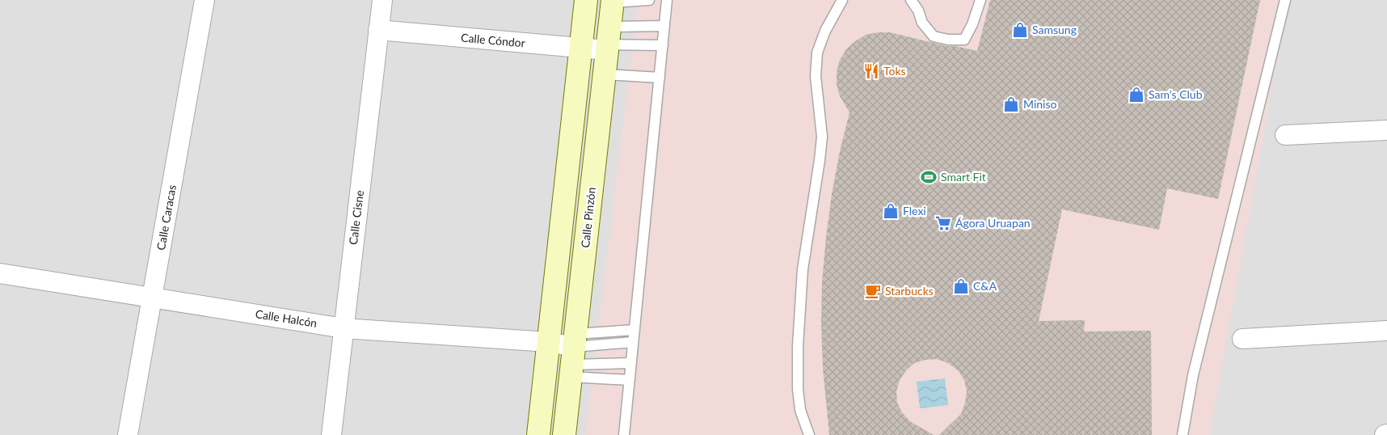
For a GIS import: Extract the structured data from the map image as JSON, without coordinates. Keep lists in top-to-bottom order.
{
  "streets": {
    "main road": ["Calle Pinzón"],
    "street": [
      "Calle Cóndor",
      "Calle Caracas",
      "Calle Cisne",
      "Calle Halcón"
    ]
  },
  "crossings": [
    ["Calle Cóndor", "Calle Cisne"],
    ["Calle Cóndor", "Calle Pinzón"],
    ["Calle Caracas", "Calle Halcón"],
    ["Calle Cisne", "Calle Halcón"],
    ["Calle Pinzón", "Calle Halcón"]
  ],
  "places": {
    "shop": [
      "Samsung",
      "Sam's Club",
      "Miniso",
      "Flexi",
      "C&A"
    ],
    "restaurant": ["Toks"],
    "sports": ["Smart Fit"],
    "supermarket": ["Ágora Uruapan"],
    "cafe": ["Starbucks"]
  }
}
